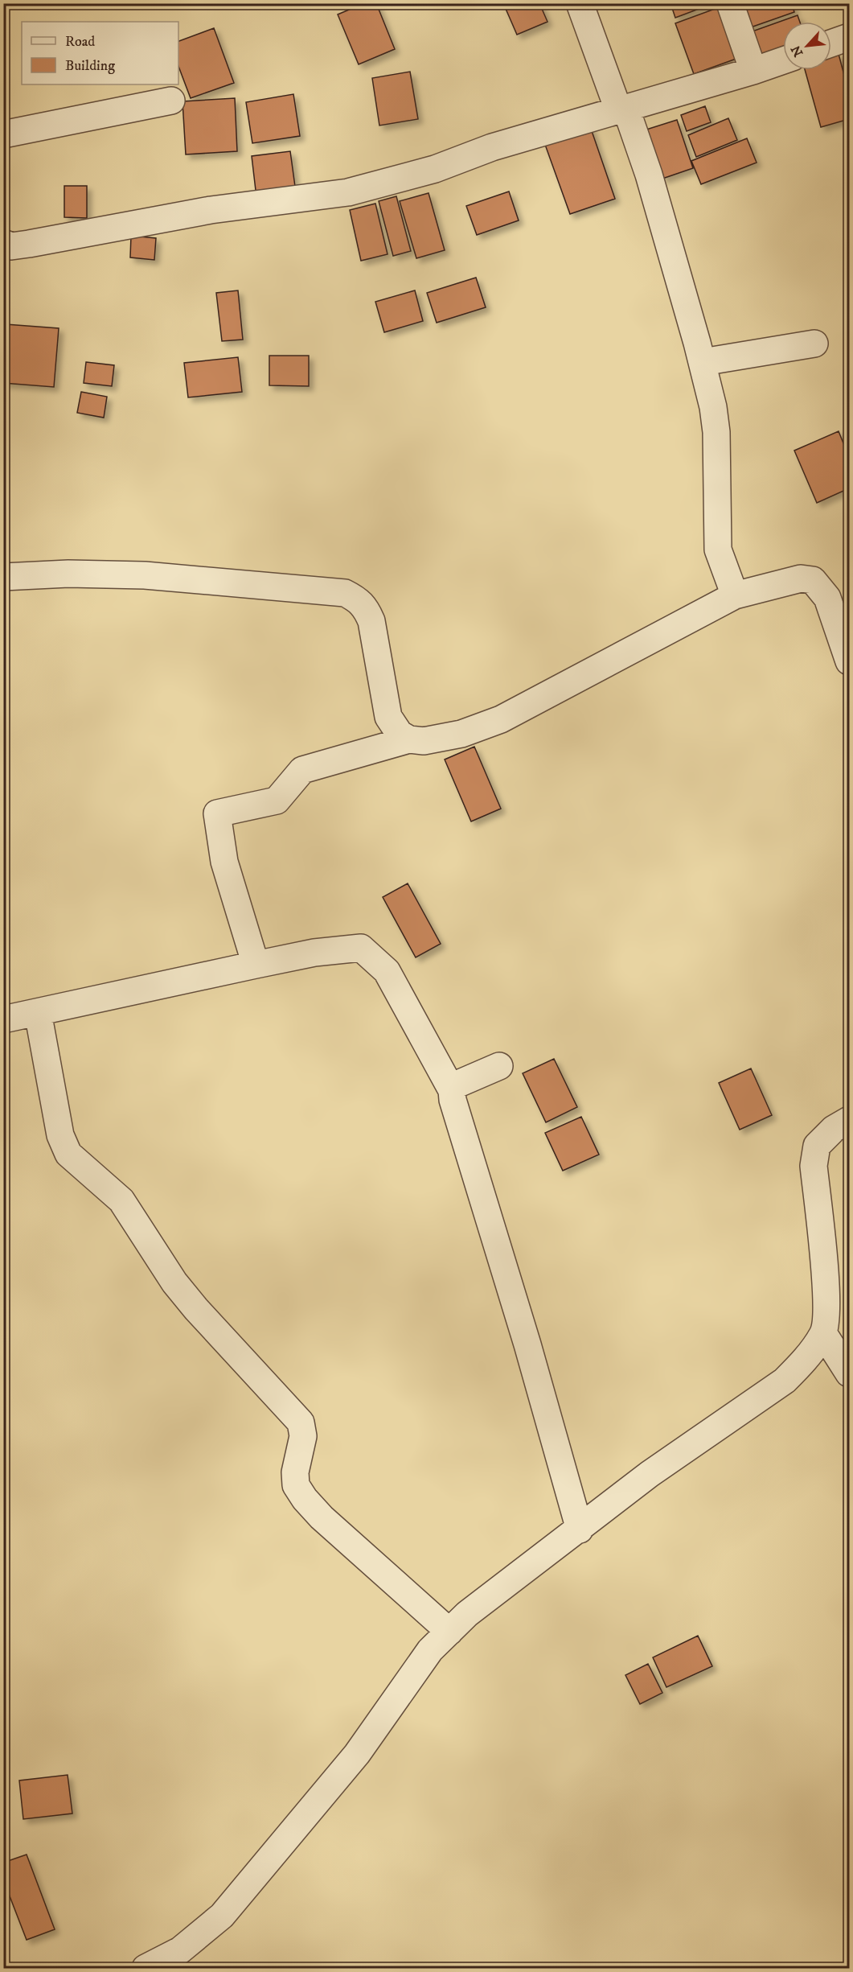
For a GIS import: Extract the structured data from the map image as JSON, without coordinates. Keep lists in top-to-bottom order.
{
  "legend": ["Road", "Building"],
  "north": "bottom left"
}
